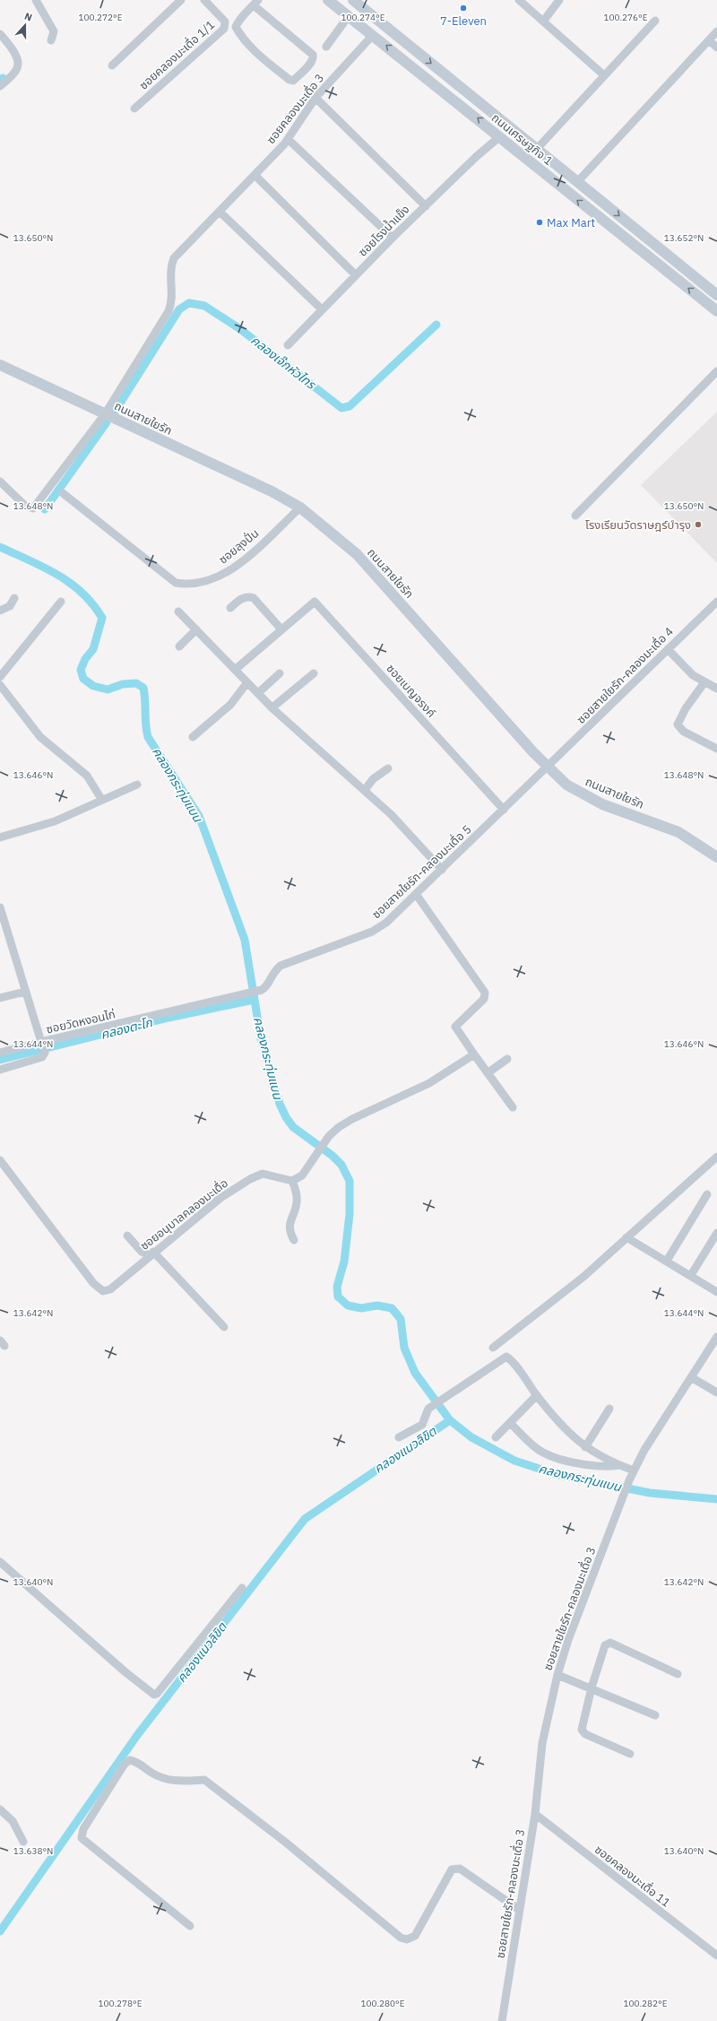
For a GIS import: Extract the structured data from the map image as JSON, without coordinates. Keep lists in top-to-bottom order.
{
  "streets": {
    "main road": ["ถนนเศรษฐกิจ 1", "ถนนสายใยรัก"],
    "street": [
      "ซอยคลองมะเดื่อ 1/1",
      "ซอยคลองมะเดื่อ 3",
      "ซอยโรงน้ำแข็ง",
      "ซอยลุงปั่น",
      "ซอยสายใยรัก-คลองมะเดื่อ 4",
      "ซอยเบญจรงค์",
      "ซอยสายใยรัก-คลองมะเดื่อ 5",
      "ซอยวัดหงอนไก่",
      "ซอยอนุบาลคลองมะเดื่อ",
      "ซอยสายใยรัก-คลองมะเดื่อ 3",
      "ซอยคลองมะเดื่อ 11"
    ]
  },
  "crossings": [
    ["ซอยคลองมะเดื่อ 3", "ถนนเศรษฐกิจ 1"],
    ["ซอยคลองมะเดื่อ 3", "ถนนสายใยรัก"],
    ["ถนนเศรษฐกิจ 1", "ซอยโรงน้ำแข็ง"],
    ["ถนนสายใยรัก", "ซอยลุงปั่น"],
    ["ถนนสายใยรัก", "ซอยสายใยรัก-คลองมะเดื่อ 4"],
    ["ถนนสายใยรัก", "ซอยสายใยรัก-คลองมะเดื่อ 5"],
    ["ซอยสายใยรัก-คลองมะเดื่อ 4", "ซอยสายใยรัก-คลองมะเดื่อ 5"],
    ["ซอยเบญจรงค์", "ซอยสายใยรัก-คลองมะเดื่อ 5"],
    ["ซอยสายใยรัก-คลองมะเดื่อ 5", "ซอยวัดหงอนไก่"],
    ["ซอยสายใยรัก-คลองมะเดื่อ 3", "ซอยคลองมะเดื่อ 11"]
  ],
  "water": [
    "คลองเจ๊กหัวไทร",
    "คลองกระทุ่มแบน",
    "คลองตะโก",
    "คลองแนวลิขิต"
  ],
  "places": ["7-Eleven", "Max Mart", "โรงเรียนวัดราษฎร์บํารุง"],
  "north": "top",
  "coordinates": [
    "100.272°E",
    "100.274°E",
    "100.276°E",
    "13.650°N",
    "13.652°N",
    "13.648°N",
    "13.646°N",
    "13.644°N",
    "13.642°N",
    "13.640°N",
    "13.638°N",
    "100.278°E",
    "100.280°E",
    "100.282°E"
  ]
}
